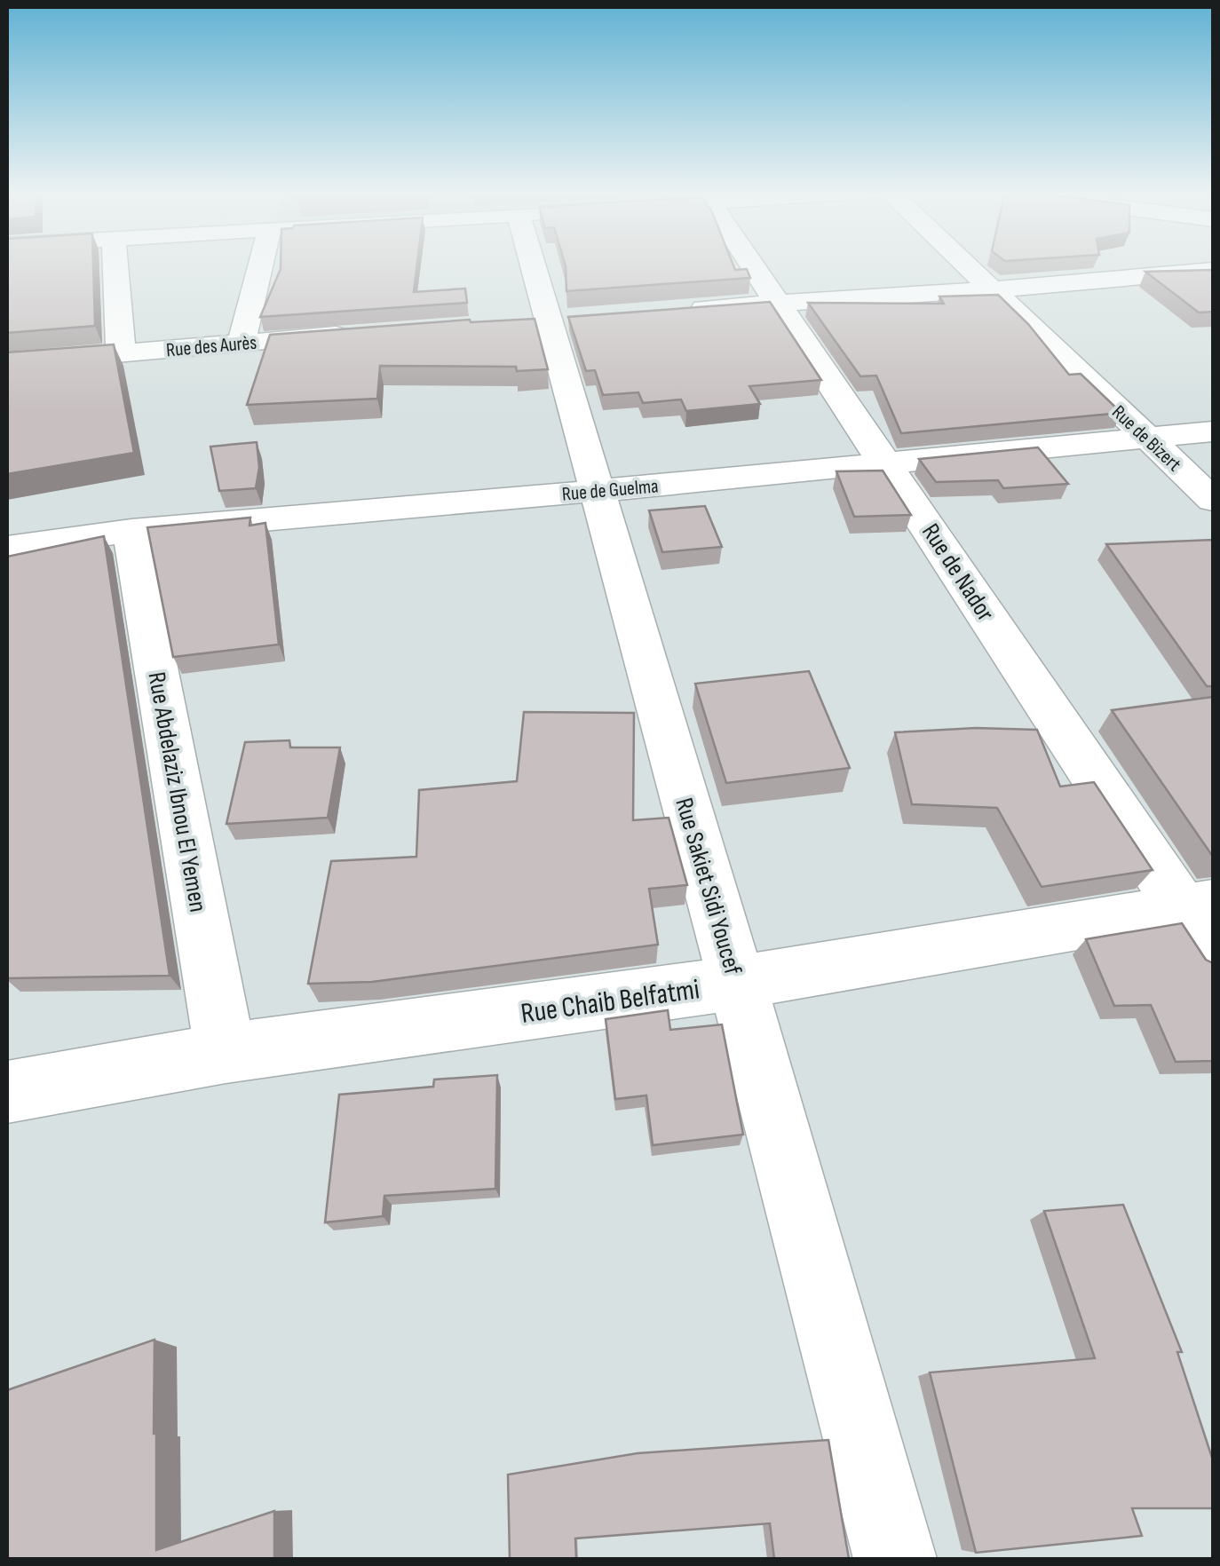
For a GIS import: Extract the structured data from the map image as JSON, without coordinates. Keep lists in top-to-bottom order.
{
  "streets": {
    "street": [
      "Rue des Aurès",
      "Rue de Bizert",
      "Rue de Guelma",
      "Rue de Nador",
      "Rue Abdelaziz Ibnou El Yemen",
      "Rue Sakiet Sidi Youcef",
      "Rue Chaib Belfatmi"
    ]
  },
  "crossings": [
    ["Rue de Bizert", "Rue de Guelma"],
    ["Rue de Guelma", "Rue de Nador"],
    ["Rue de Guelma", "Rue Abdelaziz Ibnou El Yemen"],
    ["Rue de Guelma", "Rue Sakiet Sidi Youcef"],
    ["Rue de Nador", "Rue Chaib Belfatmi"],
    ["Rue Abdelaziz Ibnou El Yemen", "Rue Chaib Belfatmi"],
    ["Rue Sakiet Sidi Youcef", "Rue Chaib Belfatmi"]
  ]
}
